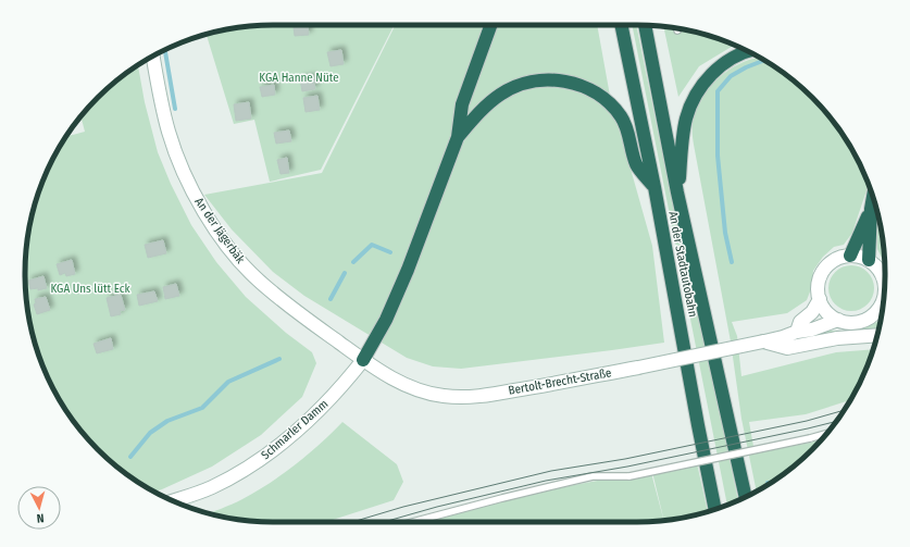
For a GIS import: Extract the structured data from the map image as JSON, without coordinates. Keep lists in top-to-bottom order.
{
  "streets": {
    "highway": ["An der Stadtautobahn"],
    "main road": ["An der Jägerbäk", "Bertolt-Brecht-Straße", "Schmarler Damm"]
  },
  "crossings": [
    ["An der Jägerbäk", "Bertolt-Brecht-Straße"],
    ["An der Jägerbäk", "Schmarler Damm"],
    ["Bertolt-Brecht-Straße", "Schmarler Damm"]
  ],
  "parks": ["KGA Hanne Nüte", "KGA Uns lütt Eck"],
  "north": "bottom"
}
